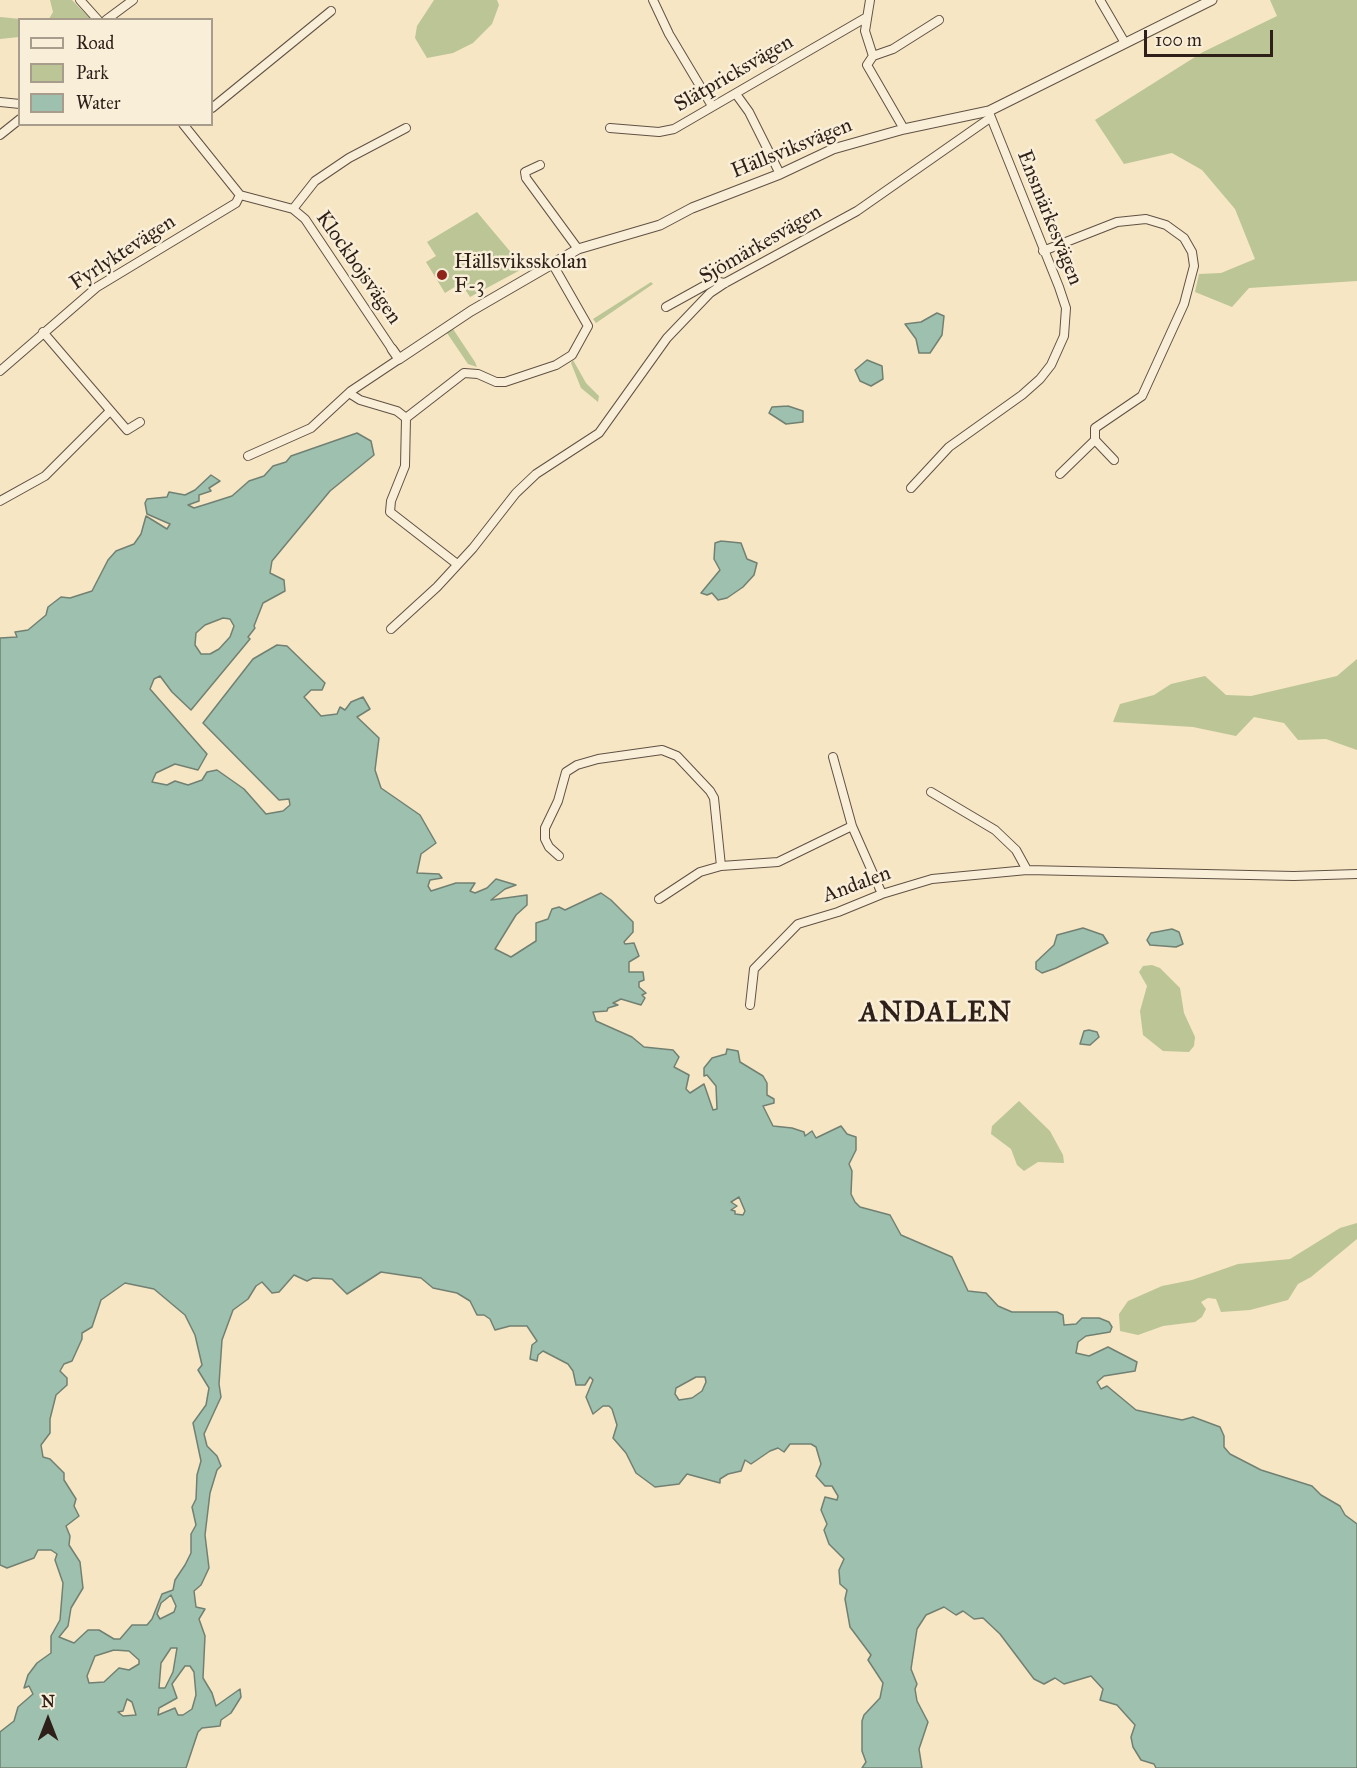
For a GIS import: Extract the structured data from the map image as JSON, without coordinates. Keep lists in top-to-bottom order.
{
  "streets": {
    "street": [
      "Slätpricksvägen",
      "Hällsviksvägen",
      "Ensmärkesvägen",
      "Sjömärkesvägen",
      "Fyrlyktevägen",
      "Klockbojsvägen",
      "Andalen"
    ]
  },
  "crossings": [
    ["Hällsviksvägen", "Ensmärkesvägen"],
    ["Hällsviksvägen", "Sjömärkesvägen"],
    ["Ensmärkesvägen", "Sjömärkesvägen"],
    ["Fyrlyktevägen", "Klockbojsvägen"]
  ],
  "districts": ["ANDALEN"],
  "places": ["Hällsviksskolan F-3"],
  "legend": ["Road", "Park", "Water"],
  "scale_bar": "100 m",
  "north": "top"
}
